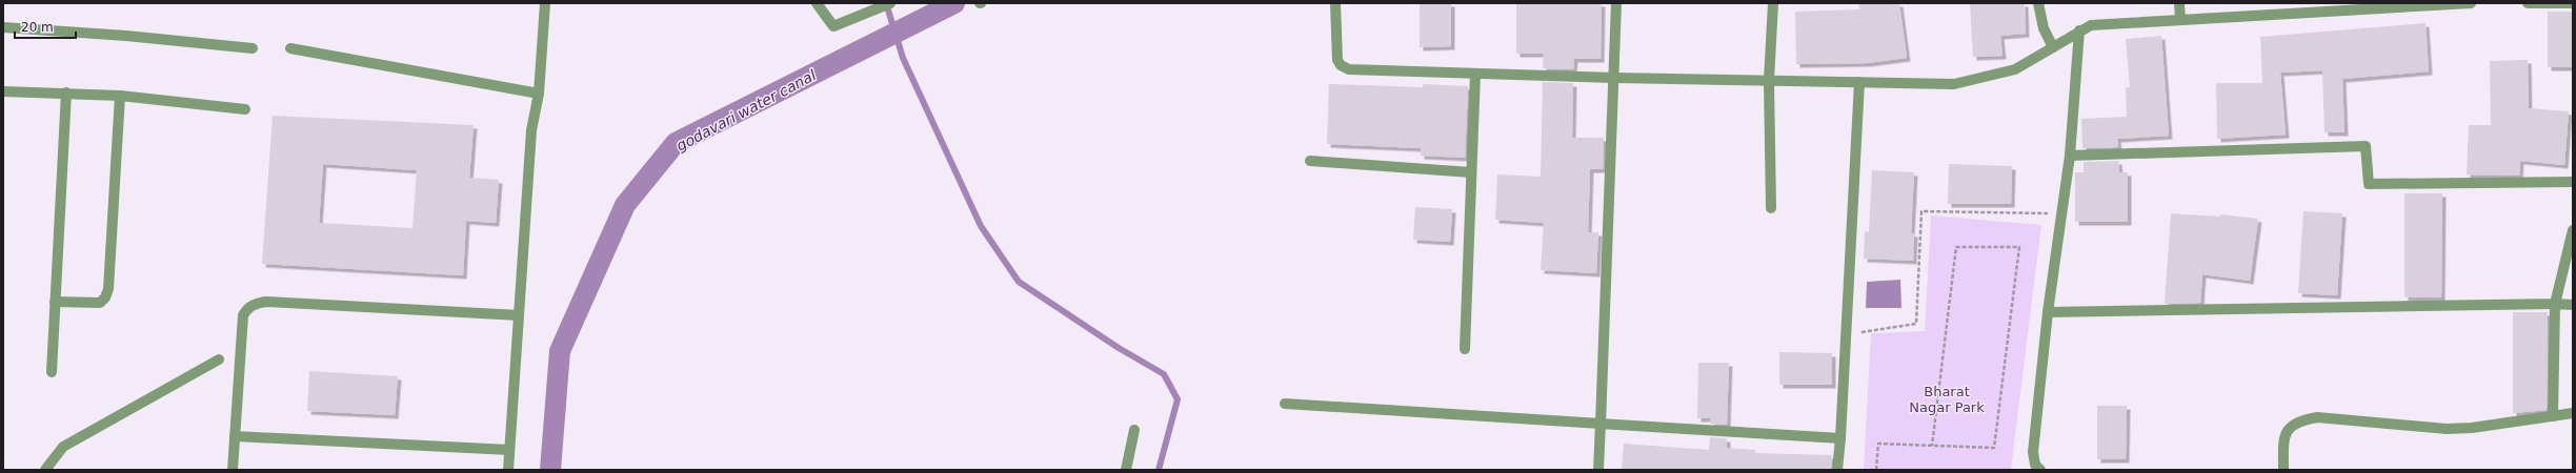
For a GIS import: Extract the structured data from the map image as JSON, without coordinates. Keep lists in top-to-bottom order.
{
  "water": ["godavari water canal"],
  "parks": ["Bharat Nagar Park"],
  "scale_bar": "20 m"
}
